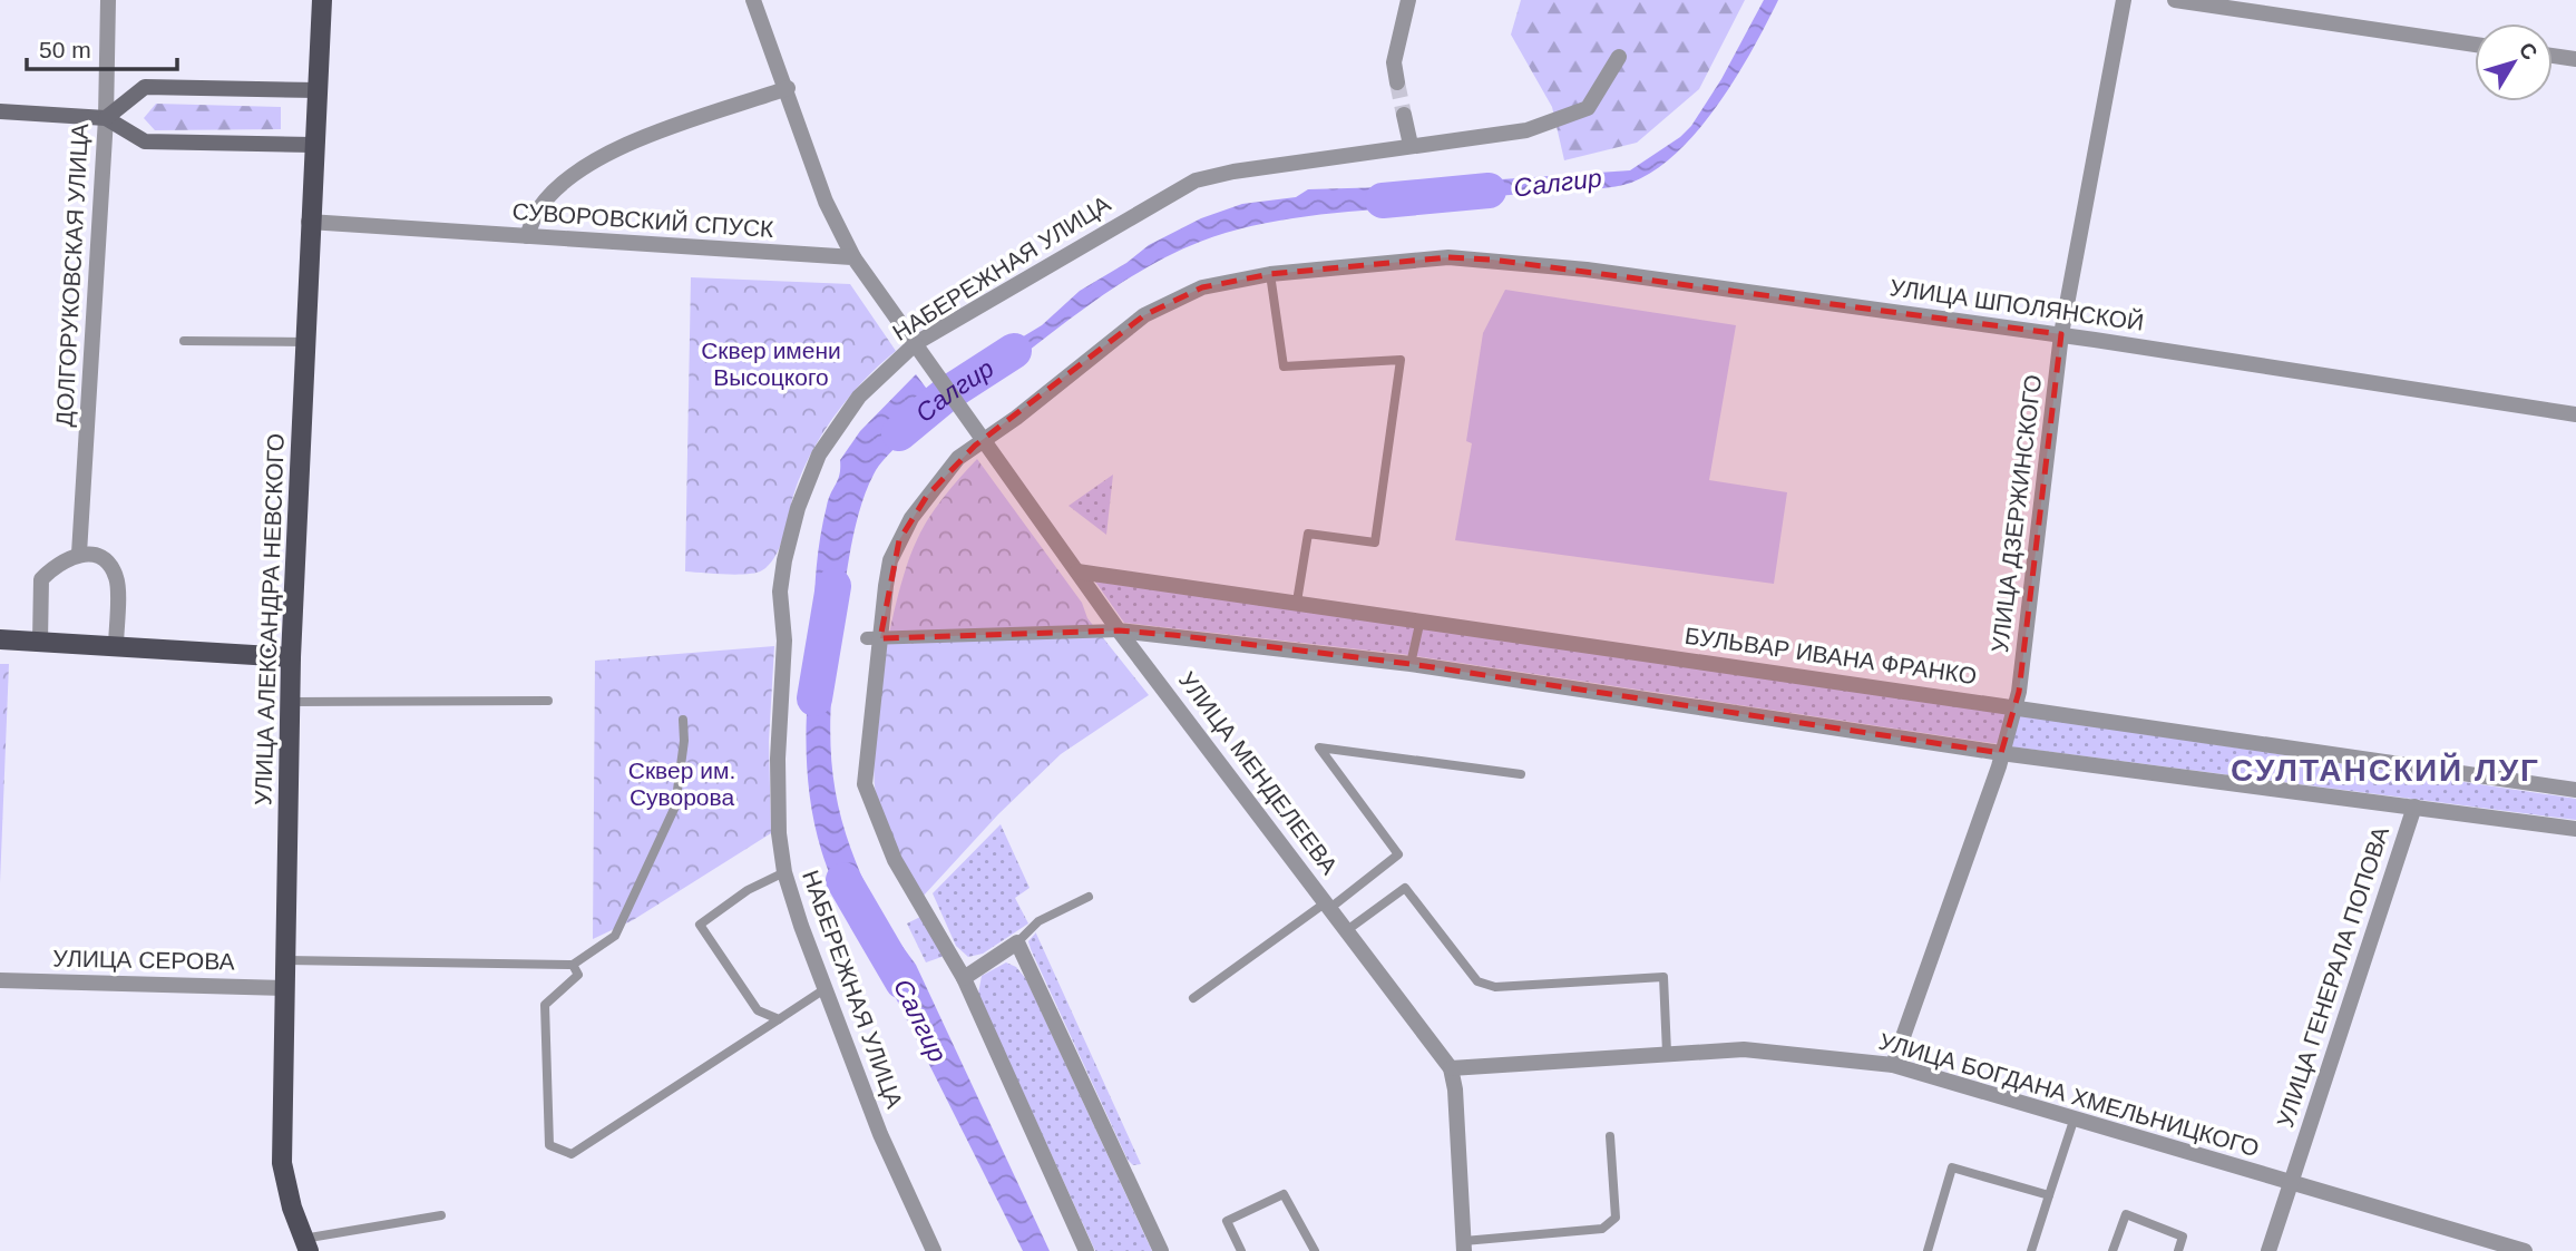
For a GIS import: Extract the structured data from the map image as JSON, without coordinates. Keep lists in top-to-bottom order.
{
  "streets": {
    "main road": ["УЛИЦА АЛЕКСАНДРА НЕВСКОГО"],
    "street": [
      "СУВОРОВСКИЙ СПУСК",
      "НАБЕРЕЖНАЯ УЛИЦА",
      "ДОЛГОРУКОВСКАЯ УЛИЦА",
      "УЛИЦА ШПОЛЯНСКОЙ",
      "УЛИЦА ДЗЕРЖИНСКОГО",
      "БУЛЬВАР ИВАНА ФРАНКО",
      "УЛИЦА МЕНДЕЛЕЕВА",
      "УЛИЦА СЕРОВА",
      "УЛИЦА ГЕНЕРАЛА ПОПОВА",
      "УЛИЦА БОГДАНА ХМЕЛЬНИЦКОГО"
    ]
  },
  "crossings": [
    ["СУВОРОВСКИЙ СПУСК", "УЛИЦА АЛЕКСАНДРА НЕВСКОГО"],
    ["НАБЕРЕЖНАЯ УЛИЦА", "УЛИЦА МЕНДЕЛЕЕВА"],
    ["УЛИЦА ШПОЛЯНСКОЙ", "УЛИЦА ДЗЕРЖИНСКОГО"],
    ["УЛИЦА ДЗЕРЖИНСКОГО", "БУЛЬВАР ИВАНА ФРАНКО"],
    ["УЛИЦА ДЗЕРЖИНСКОГО", "УЛИЦА БОГДАНА ХМЕЛЬНИЦКОГО"],
    ["УЛИЦА АЛЕКСАНДРА НЕВСКОГО", "УЛИЦА СЕРОВА"],
    ["БУЛЬВАР ИВАНА ФРАНКО", "УЛИЦА МЕНДЕЛЕЕВА"],
    ["УЛИЦА МЕНДЕЛЕЕВА", "УЛИЦА БОГДАНА ХМЕЛЬНИЦКОГО"],
    ["УЛИЦА ГЕНЕРАЛА ПОПОВА", "УЛИЦА БОГДАНА ХМЕЛЬНИЦКОГО"]
  ],
  "districts": ["СУЛТАНСКИЙ ЛУГ"],
  "water": ["Салгир"],
  "parks": ["Сквер имени Высоцкого", "Сквер им. Суворова"],
  "scale_bar": "50 m",
  "north": "top right"
}
